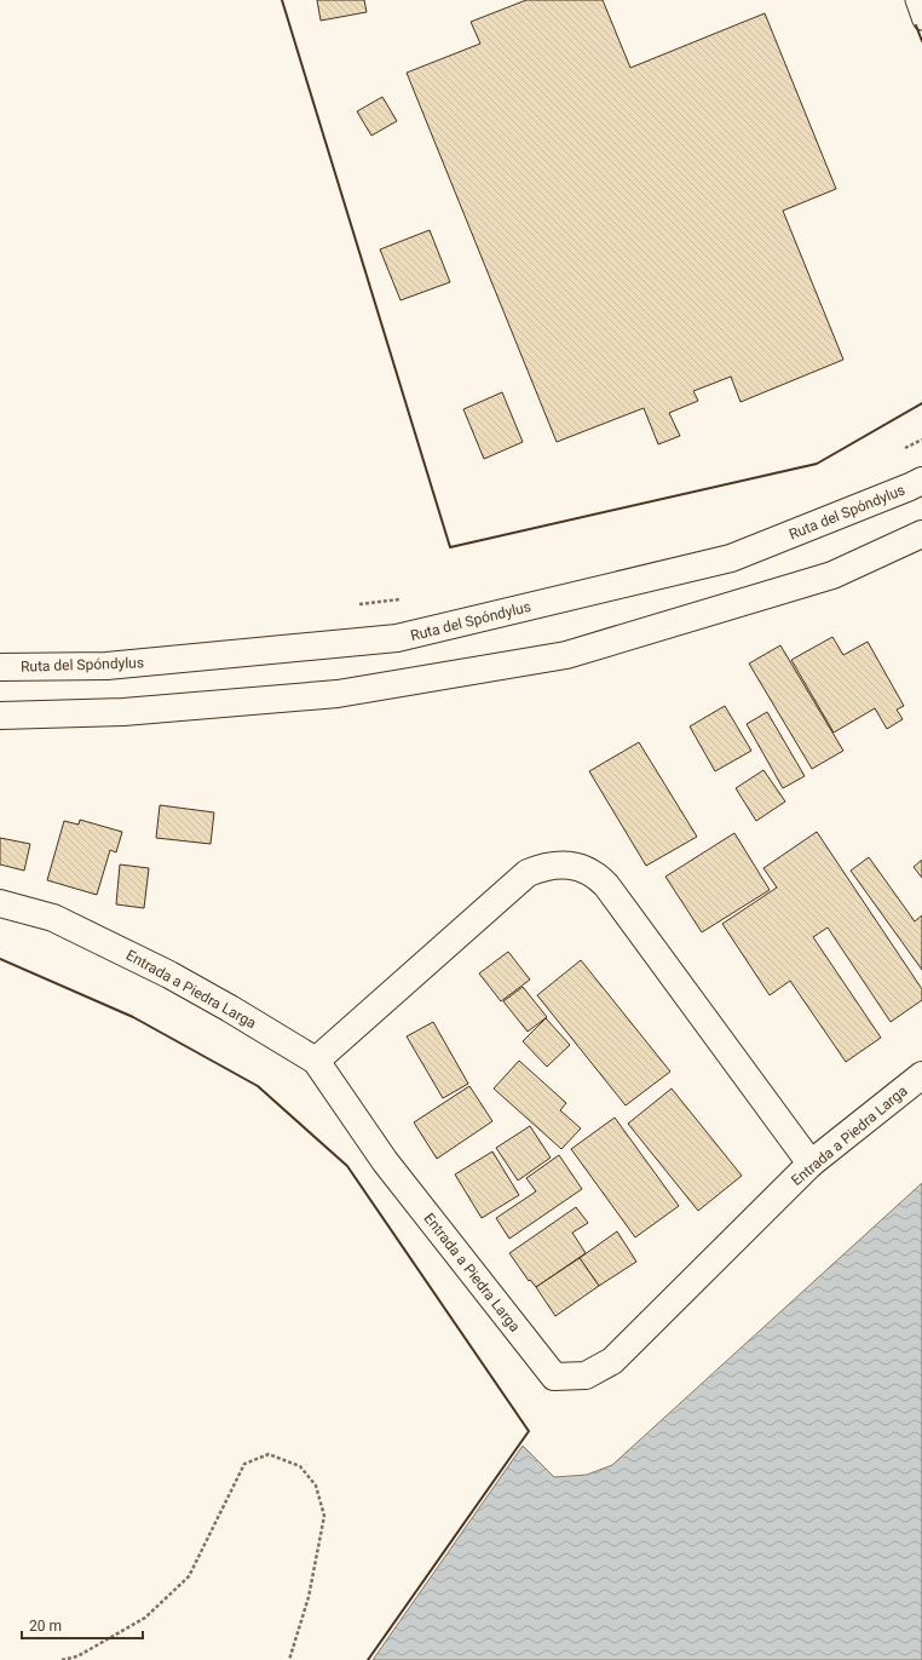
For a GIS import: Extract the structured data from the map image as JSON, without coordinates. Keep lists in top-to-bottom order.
{
  "streets": {
    "main road": ["Ruta del Spóndylus", "Entrada a Piedra Larga"]
  },
  "scale_bar": "20 m"
}
